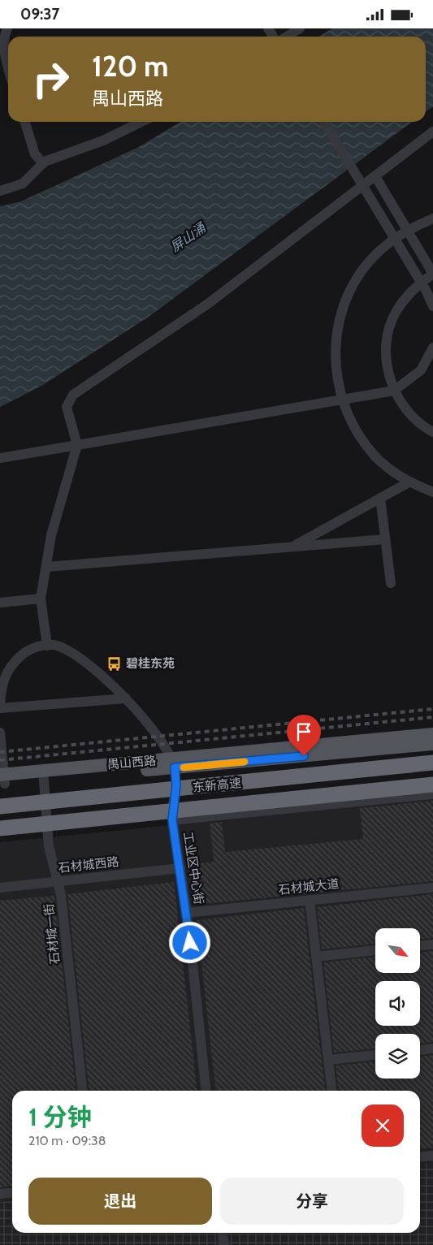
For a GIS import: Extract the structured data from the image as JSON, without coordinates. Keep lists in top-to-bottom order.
{
  "streets": {
    "highway": ["东新高速"],
    "main road": ["禺山西路"],
    "street": [
      "石材城西路",
      "工业区中心街",
      "石材城大道",
      "石材城一街"
    ]
  },
  "crossings": [
    ["禺山西路", "工业区中心街"],
    ["禺山西路", "石材城一街"],
    ["石材城西路", "工业区中心街"],
    ["石材城西路", "石材城一街"],
    ["工业区中心街", "石材城大道"]
  ],
  "water": ["屏山涌"],
  "places": {
    "bus stop": ["碧桂东苑"]
  },
  "north": "bottom right",
  "page": {
    "status": "09:37",
    "turn": ["120 m", "禺山西路"],
    "heading": ["1 分钟", "210 m · 09:38"],
    "buttons": ["退出", "分享"]
  }
}
